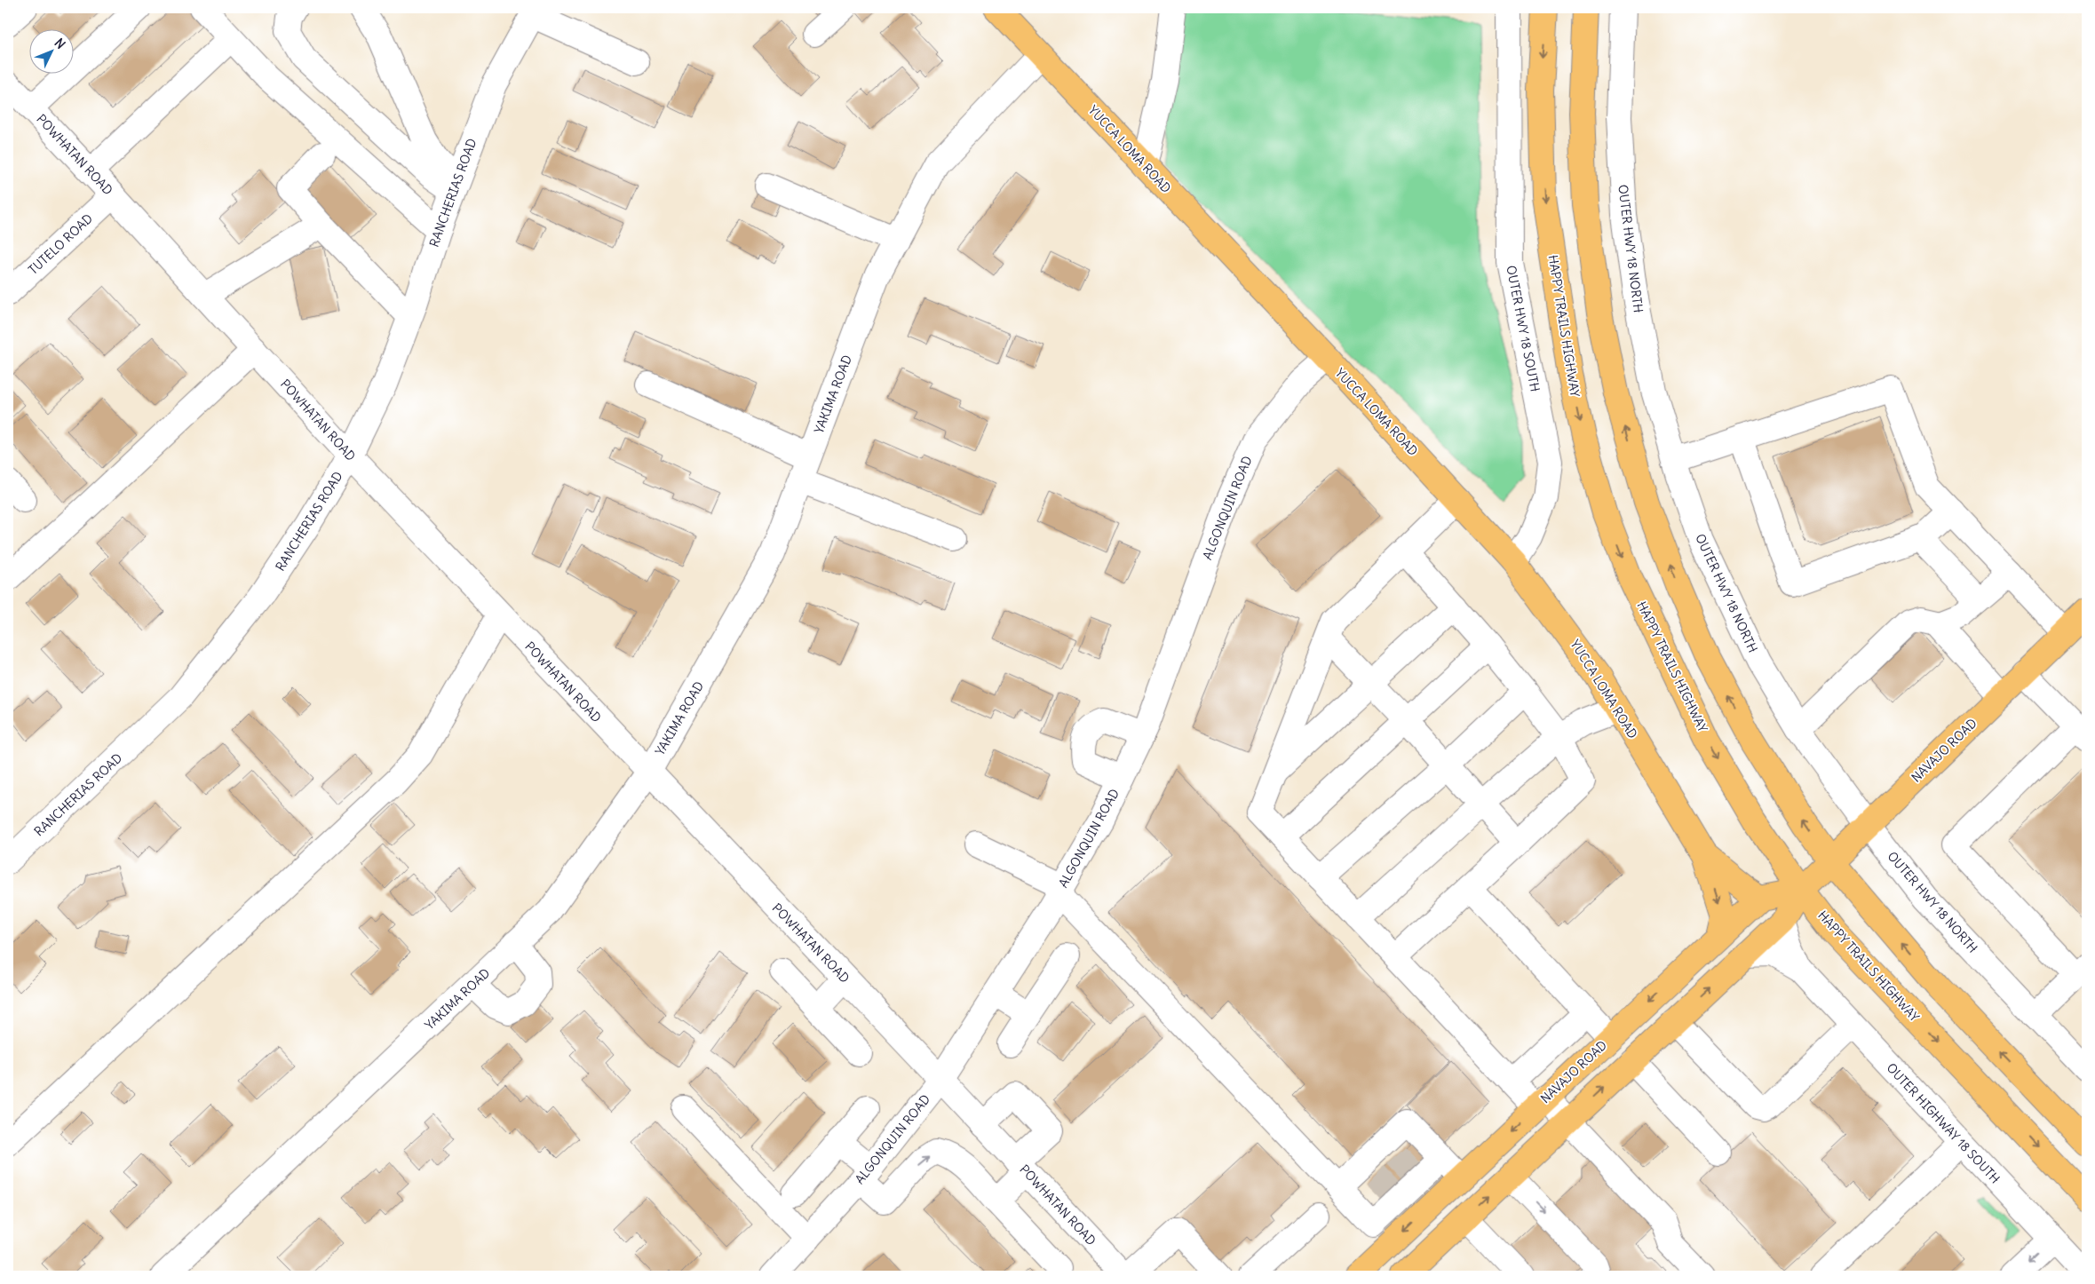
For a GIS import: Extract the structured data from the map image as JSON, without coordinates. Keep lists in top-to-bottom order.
{
  "streets": {
    "main road": ["YUCCA LOMA ROAD", "HAPPY TRAILS HIGHWAY", "NAVAJO ROAD"],
    "street": [
      "POWHATAN ROAD",
      "RANCHERIAS ROAD",
      "TUTELO ROAD",
      "OUTER HWY 18 NORTH",
      "OUTER HWY 18 SOUTH",
      "YAKIMA ROAD",
      "ALGONQUIN ROAD",
      "OUTER HIGHWAY 18 SOUTH"
    ]
  },
  "crossings": [
    ["YUCCA LOMA ROAD", "OUTER HWY 18 SOUTH"],
    ["YUCCA LOMA ROAD", "YAKIMA ROAD"],
    ["YUCCA LOMA ROAD", "ALGONQUIN ROAD"],
    ["POWHATAN ROAD", "RANCHERIAS ROAD"],
    ["POWHATAN ROAD", "TUTELO ROAD"],
    ["POWHATAN ROAD", "YAKIMA ROAD"],
    ["POWHATAN ROAD", "ALGONQUIN ROAD"],
    ["OUTER HWY 18 NORTH", "NAVAJO ROAD"],
    ["HAPPY TRAILS HIGHWAY", "NAVAJO ROAD"]
  ],
  "north": "top right"
}
